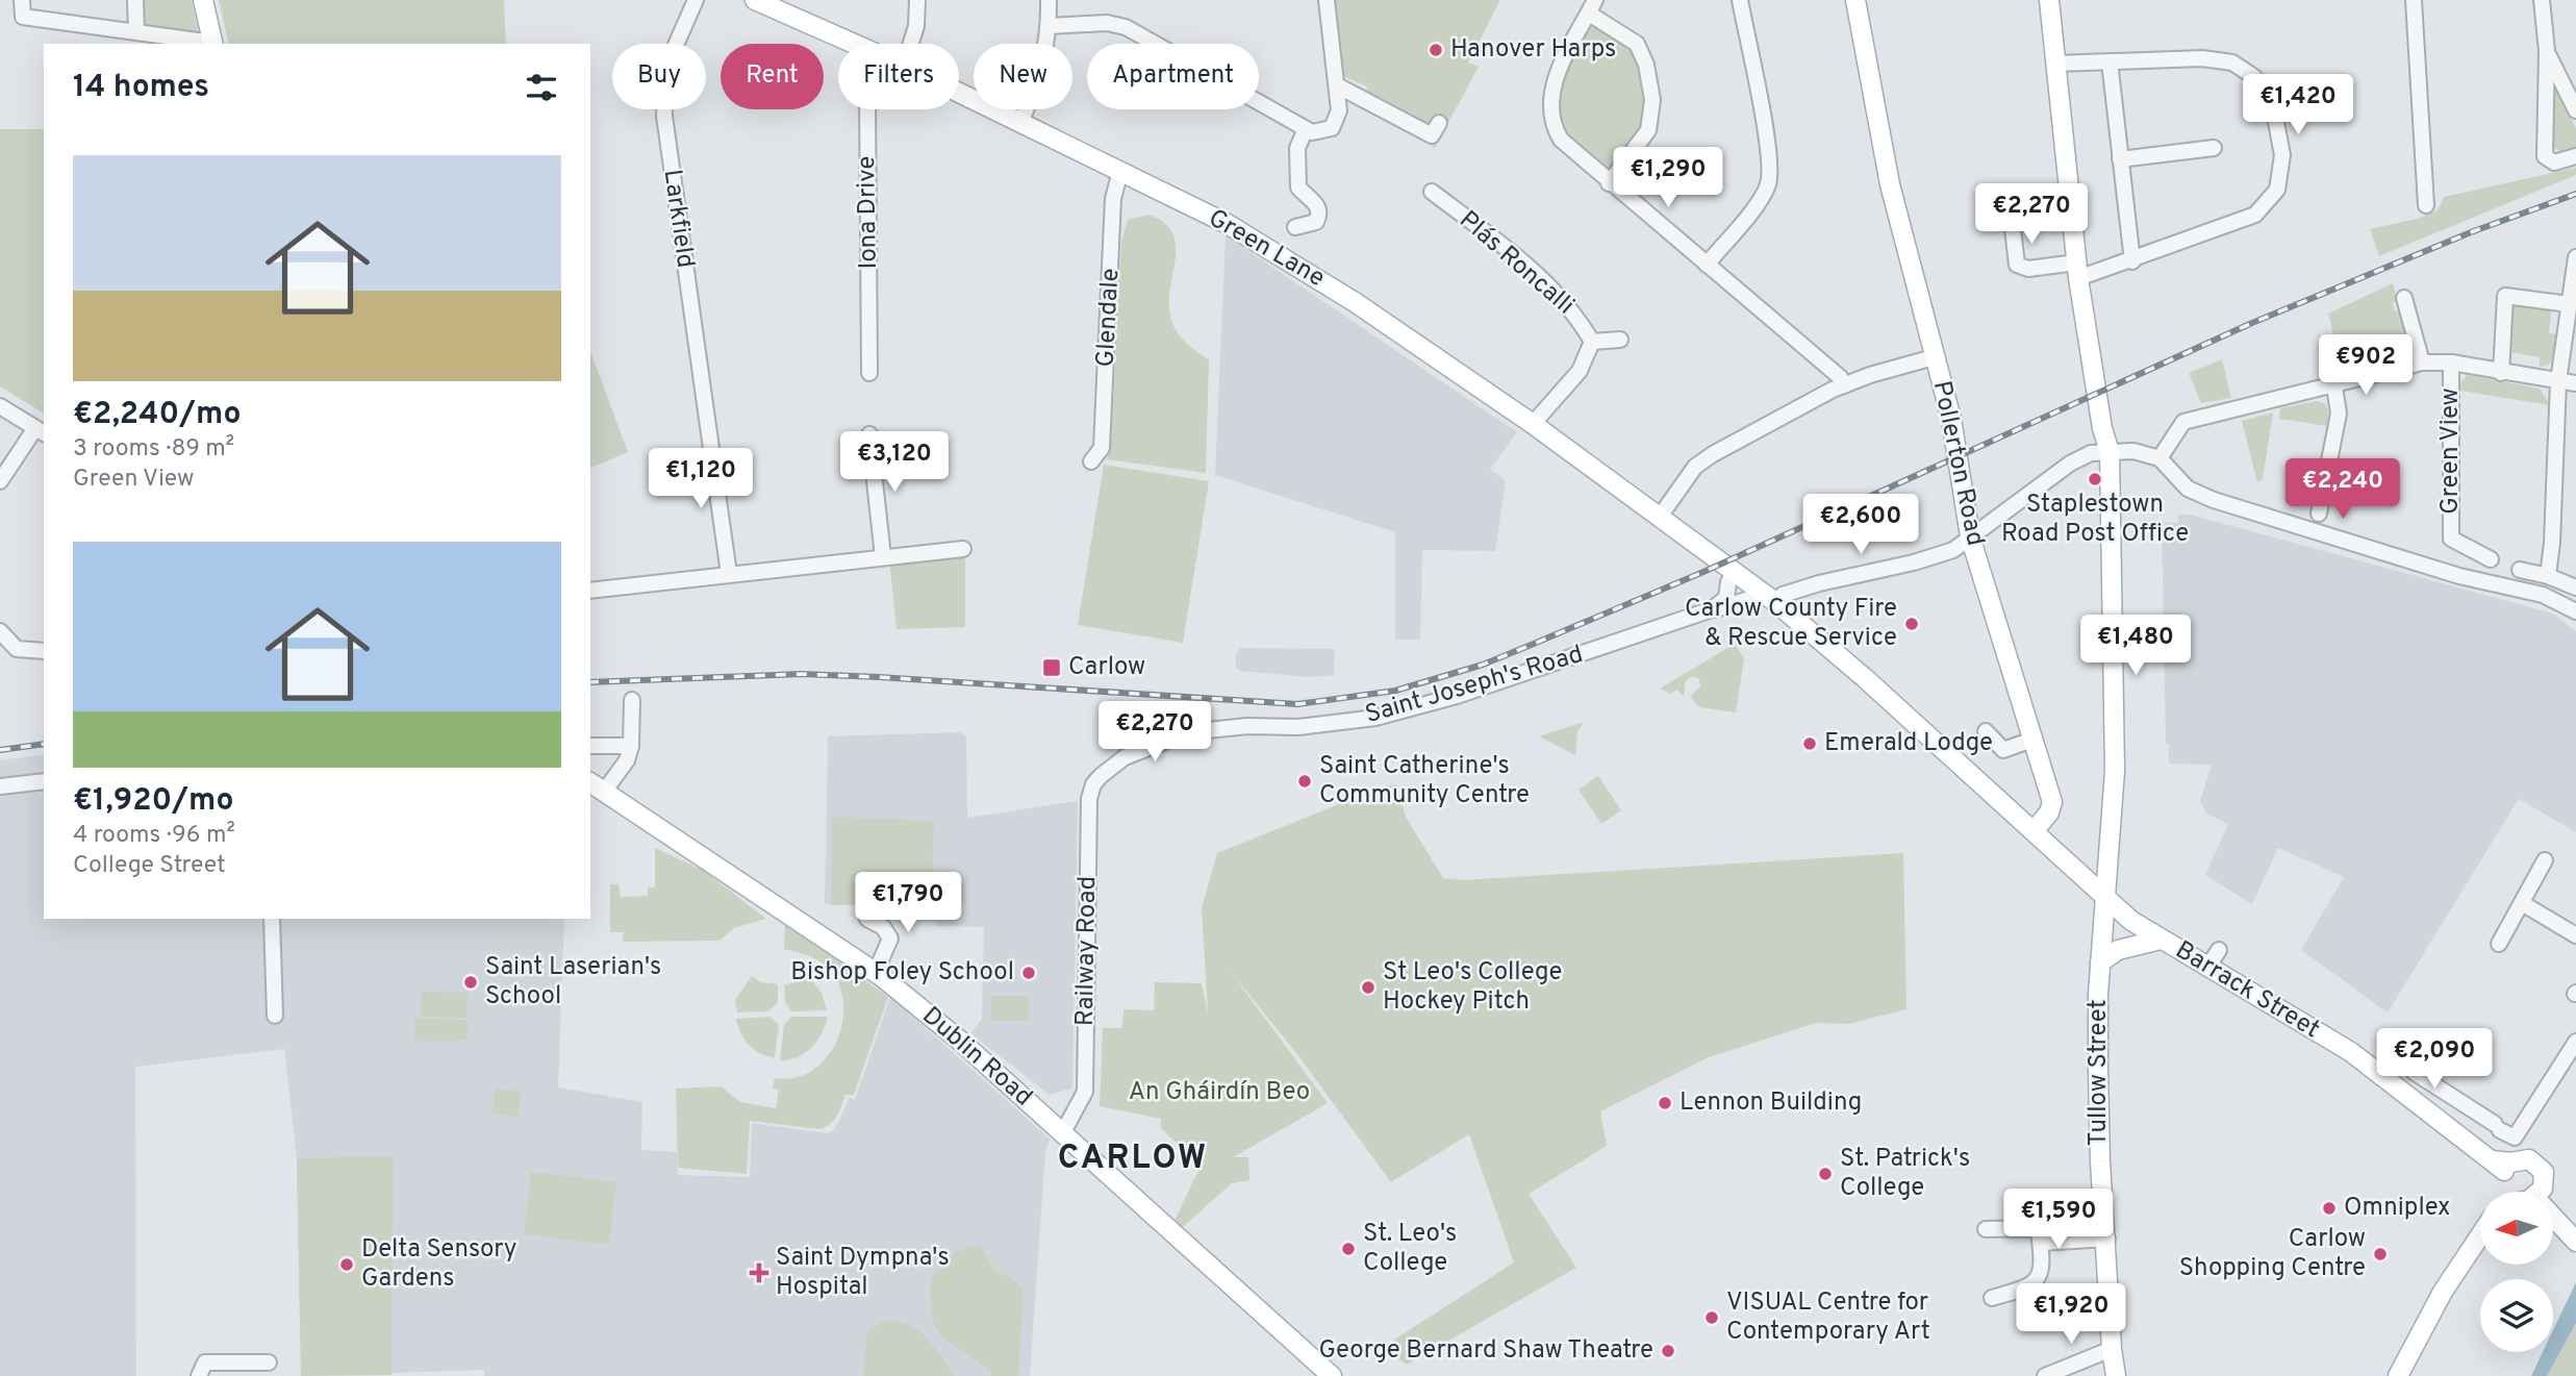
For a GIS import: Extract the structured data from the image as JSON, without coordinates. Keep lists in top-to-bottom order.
{
  "streets": {
    "main road": [
      "Green Lane",
      "Pollerton Road",
      "Barrack Street",
      "Dublin Road",
      "Tullow Street"
    ],
    "street": [
      "Iona Drive",
      "Larkfield",
      "Plás Roncalli",
      "Glendale",
      "Green View",
      "Saint Joseph's Road",
      "Railway Road"
    ]
  },
  "crossings": [
    ["Green Lane", "Plás Roncalli"],
    ["Green Lane", "Glendale"],
    ["Green Lane", "Pollerton Road"],
    ["Green Lane", "Saint Joseph's Road"],
    ["Green Lane", "Barrack Street"],
    ["Pollerton Road", "Barrack Street"],
    ["Saint Joseph's Road", "Railway Road"],
    ["Railway Road", "Dublin Road"],
    ["Barrack Street", "Tullow Street"]
  ],
  "districts": ["CARLOW"],
  "parks": ["An Gháirdín Beo"],
  "places": {
    "other": [
      "Hanover Harps",
      "Staplestown Road Post Office",
      "Carlow County Fire & Rescue Service",
      "Emerald Lodge",
      "Saint Catherine's Community Centre",
      "Bishop Foley School",
      "Saint Laserian's School",
      "St Leo's College Hockey Pitch",
      "Lennon Building",
      "St. Patrick's College",
      "Omniplex",
      "St. Leo's College",
      "Carlow Shopping Centre",
      "Delta Sensory Gardens",
      "VISUAL Centre for Contemporary Art",
      "George Bernard Shaw Theatre"
    ],
    "transit": ["Carlow"],
    "health": ["Saint Dympna's Hospital"]
  },
  "north": "left",
  "page": {
    "chip": [
      "Buy",
      "Rent",
      "Filters",
      "New",
      "Apartment"
    ],
    "heading": "14 homes",
    "price": [
      "€1,420",
      "€1,290",
      "€2,270",
      "€902",
      "€3,120",
      "€1,120",
      "€2,240",
      "€2,600",
      "€1,480",
      "€2,270",
      "€1,790",
      "€2,090",
      "€1,590",
      "€1,920"
    ],
    "list": [
      {
        "name": "€2,240/mo",
        "note": "3 rooms · 89 m² · Green View"
      },
      {
        "name": "€1,920/mo",
        "note": "4 rooms · 96 m² · College Street"
      }
    ]
  }
}
